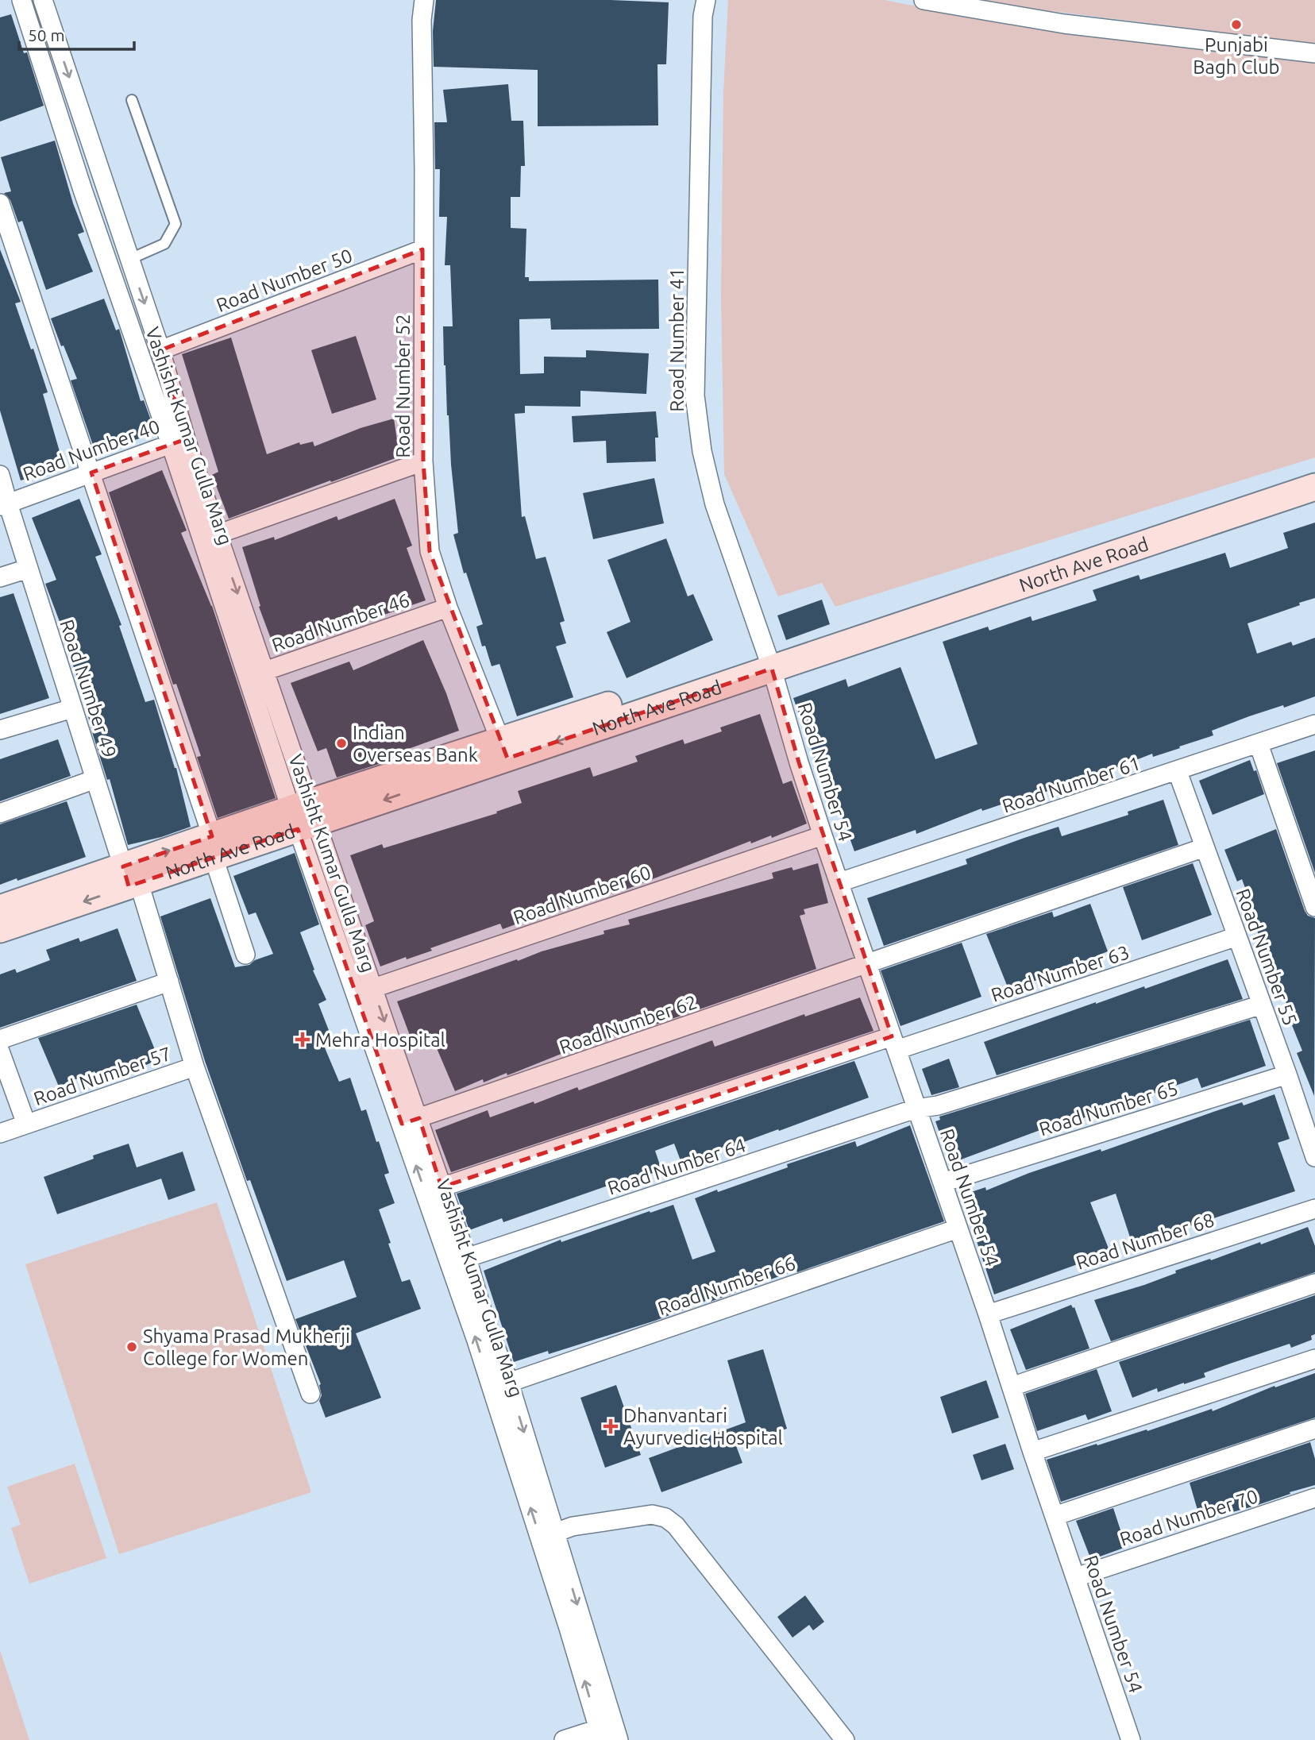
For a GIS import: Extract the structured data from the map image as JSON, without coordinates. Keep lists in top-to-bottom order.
{
  "streets": {
    "street": [
      "Road Number 50",
      "Road Number 41",
      "Road Number 52",
      "Vashisht Kumar Gulla Marg",
      "Road Number 40",
      "North Ave Road",
      "Road Number 46",
      "Road Number 49",
      "Road Number 54",
      "Road Number 61",
      "Road Number 60",
      "Road Number 55",
      "Road Number 63",
      "Road Number 62",
      "Road Number 57",
      "Road Number 65",
      "Road Number 64",
      "Road Number 68",
      "Road Number 66",
      "Road Number 70"
    ]
  },
  "crossings": [
    ["Road Number 50", "Road Number 52"],
    ["Road Number 50", "Vashisht Kumar Gulla Marg"],
    ["Road Number 41", "North Ave Road"],
    ["Road Number 41", "Road Number 54"],
    ["Road Number 52", "North Ave Road"],
    ["Road Number 52", "Road Number 46"],
    ["Vashisht Kumar Gulla Marg", "Road Number 40"],
    ["Vashisht Kumar Gulla Marg", "North Ave Road"],
    ["Vashisht Kumar Gulla Marg", "Road Number 46"],
    ["Vashisht Kumar Gulla Marg", "Road Number 60"],
    ["Vashisht Kumar Gulla Marg", "Road Number 63"],
    ["Vashisht Kumar Gulla Marg", "Road Number 62"],
    ["Vashisht Kumar Gulla Marg", "Road Number 64"],
    ["Vashisht Kumar Gulla Marg", "Road Number 66"],
    ["Road Number 40", "Road Number 49"],
    ["North Ave Road", "Road Number 49"],
    ["North Ave Road", "Road Number 54"],
    ["North Ave Road", "Road Number 57"],
    ["Road Number 49", "Road Number 57"],
    ["Road Number 54", "Road Number 61"],
    ["Road Number 54", "Road Number 60"],
    ["Road Number 54", "Road Number 63"],
    ["Road Number 54", "Road Number 62"],
    ["Road Number 54", "Road Number 65"],
    ["Road Number 54", "Road Number 64"],
    ["Road Number 54", "Road Number 68"],
    ["Road Number 54", "Road Number 66"],
    ["Road Number 54", "Road Number 70"],
    ["Road Number 61", "Road Number 55"],
    ["Road Number 55", "Road Number 63"],
    ["Road Number 55", "Road Number 62"],
    ["Road Number 55", "Road Number 65"],
    ["Road Number 55", "Road Number 64"]
  ],
  "places": {
    "other": ["Punjabi Bagh Club", "Indian Overseas Bank", "Shyama Prasad Mukherji College for Women"],
    "health": ["Mehra Hospital", "Dhanvantari Ayurvedic Hospital"]
  },
  "scale_bar": "50 m"
}
